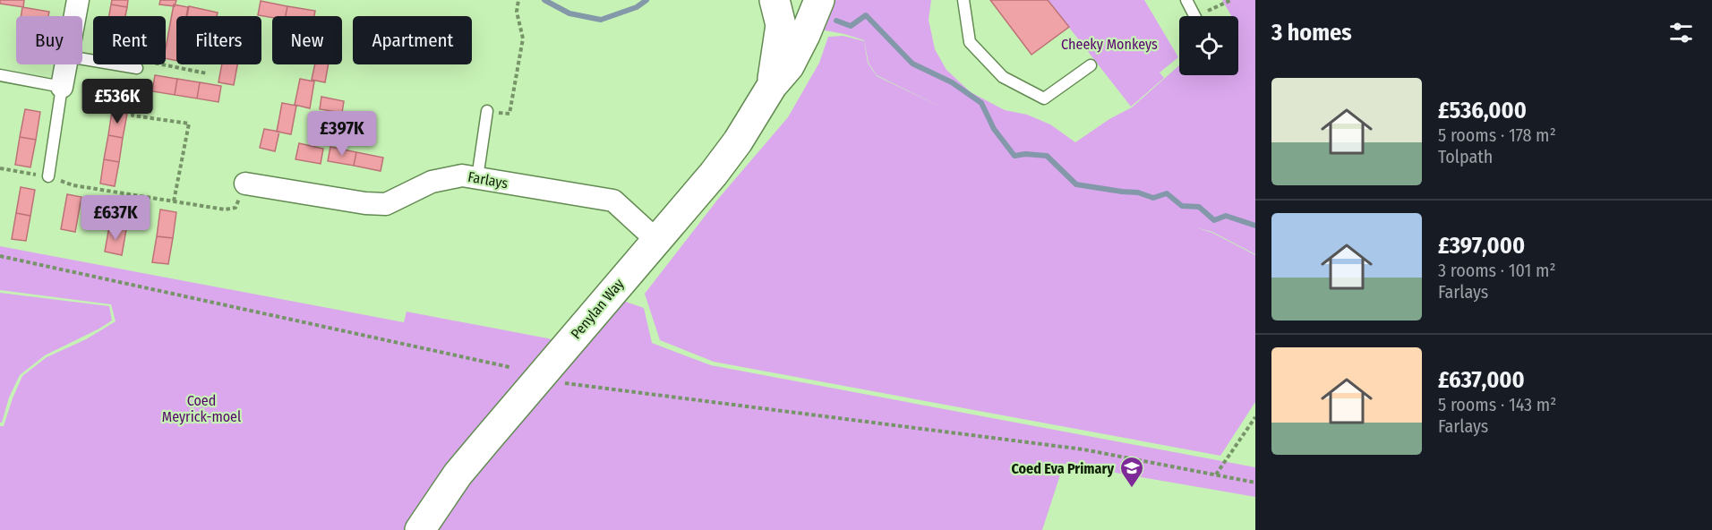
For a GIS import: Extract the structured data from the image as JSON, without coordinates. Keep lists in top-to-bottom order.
{
  "streets": {
    "street": ["Farlays", "Penylan Way"]
  },
  "crossings": [
    ["Farlays", "Penylan Way"]
  ],
  "parks": ["Cheeky Monkeys", "Coed Meyrick-moel"],
  "places": {
    "school or university": ["Coed Eva Primary"]
  },
  "page": {
    "heading": "3 homes",
    "chip": [
      "Buy",
      "Rent",
      "Filters",
      "New",
      "Apartment"
    ],
    "list": [
      {
        "name": "£536,000",
        "note": "5 rooms · 178 m² · Tolpath"
      },
      {
        "name": "£397,000",
        "note": "3 rooms · 101 m² · Farlays"
      },
      {
        "name": "£637,000",
        "note": "5 rooms · 143 m² · Farlays"
      }
    ],
    "price": ["£536K", "£397K", "£637K"]
  }
}
